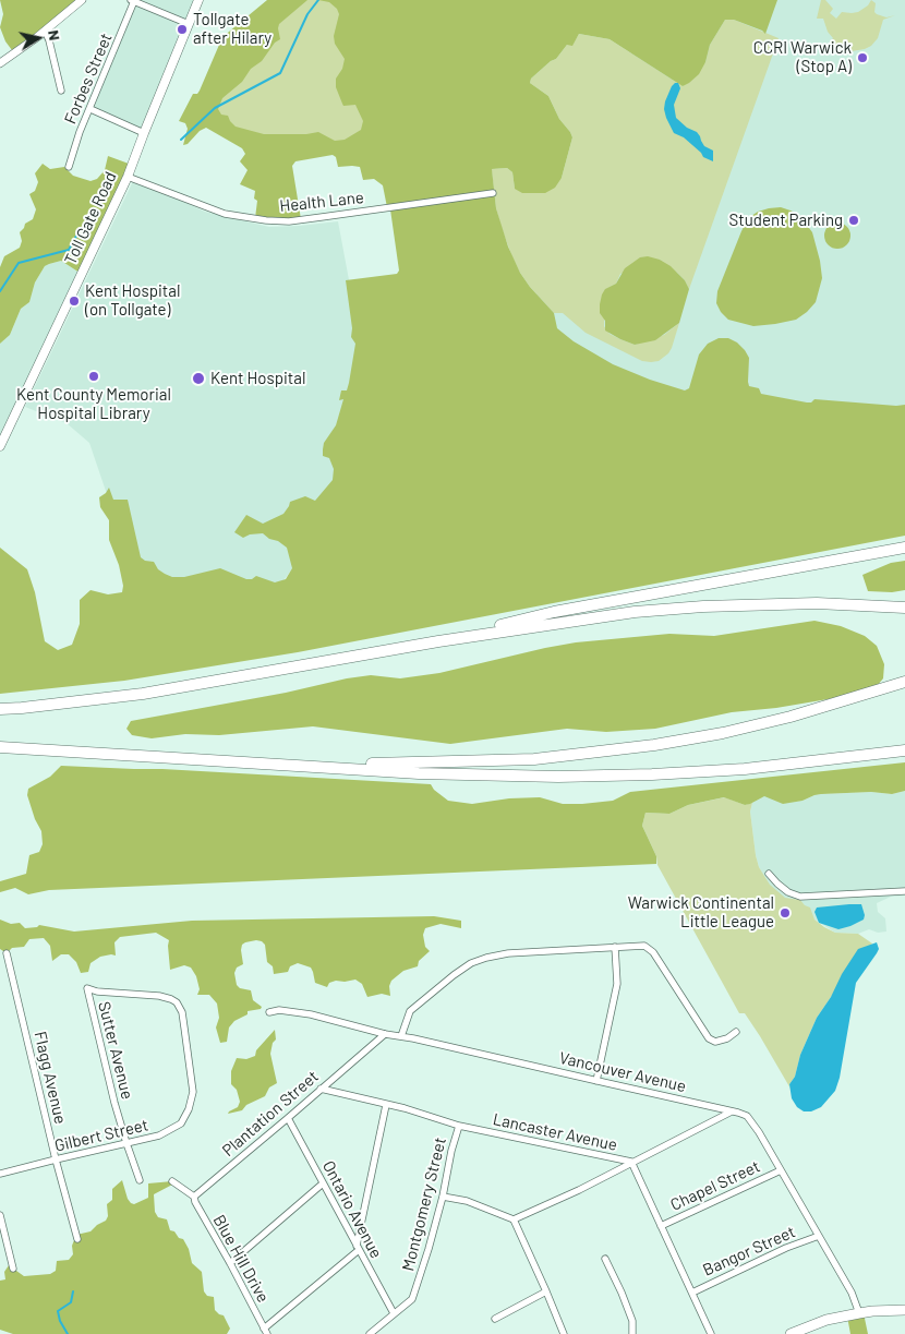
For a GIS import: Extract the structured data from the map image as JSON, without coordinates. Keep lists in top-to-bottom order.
{
  "streets": {
    "main road": ["Toll Gate Road"],
    "street": [
      "Forbes Street",
      "Health Lane",
      "Sutter Avenue",
      "Vancouver Avenue",
      "Flagg Avenue",
      "Plantation Street",
      "Lancaster Avenue",
      "Gilbert Street",
      "Chapel Street",
      "Montgomery Street",
      "Ontario Avenue",
      "Bangor Street",
      "Blue Hill Drive"
    ]
  },
  "crossings": [
    ["Health Lane", "Toll Gate Road"],
    ["Sutter Avenue", "Gilbert Street"],
    ["Vancouver Avenue", "Plantation Street"],
    ["Vancouver Avenue", "Chapel Street"],
    ["Vancouver Avenue", "Bangor Street"],
    ["Flagg Avenue", "Gilbert Street"],
    ["Plantation Street", "Lancaster Avenue"],
    ["Plantation Street", "Ontario Avenue"],
    ["Plantation Street", "Blue Hill Drive"],
    ["Lancaster Avenue", "Chapel Street"],
    ["Lancaster Avenue", "Montgomery Street"],
    ["Lancaster Avenue", "Bangor Street"],
    ["Montgomery Street", "Ontario Avenue"]
  ],
  "places": [
    "Tollgate after Hilary",
    "CCRI Warwick (Stop A)",
    "Student Parking",
    "Kent Hospital (on Tollgate)",
    "Kent County Memorial Hospital Library",
    "Kent Hospital",
    "Warwick Continental Little League"
  ],
  "north": "right"
}
